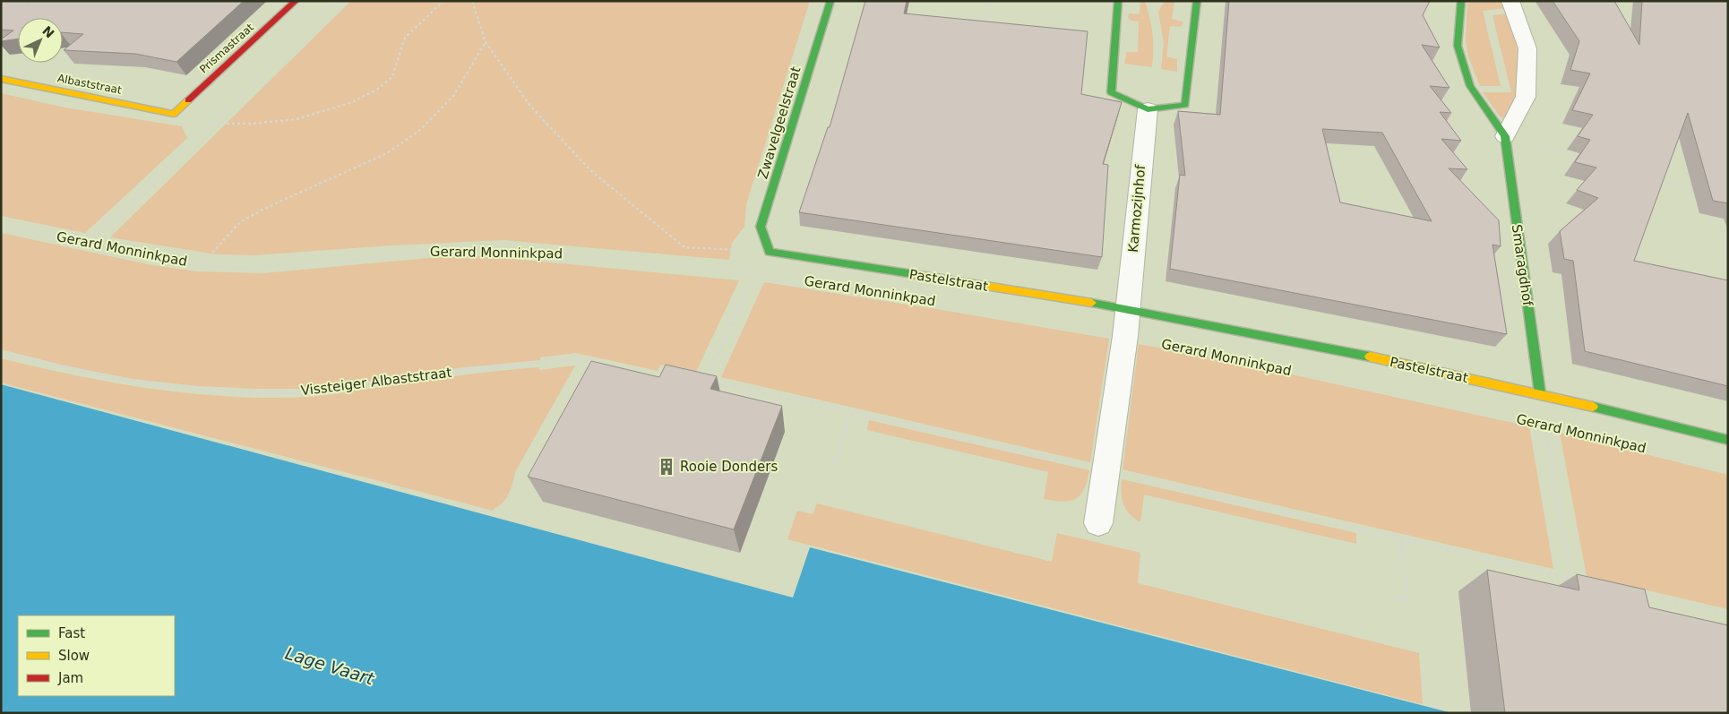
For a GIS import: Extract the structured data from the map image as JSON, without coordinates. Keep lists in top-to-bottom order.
{
  "streets": {
    "street": [
      "Prismastraat",
      "Albaststraat",
      "Zwavelgeelstraat",
      "Karmozijnhof",
      "Smaragdhof",
      "Pastelstraat"
    ],
    "path": ["Gerard Monninkpad", "Vissteiger Albaststraat"]
  },
  "crossings": [
    ["Prismastraat", "Albaststraat"],
    ["Zwavelgeelstraat", "Pastelstraat"],
    ["Karmozijnhof", "Pastelstraat"],
    ["Smaragdhof", "Pastelstraat"]
  ],
  "water": ["Lage Vaart"],
  "places": {
    "building": ["Rooie Donders"]
  },
  "legend": ["Fast", "Slow", "Jam"],
  "north": "top right"
}
